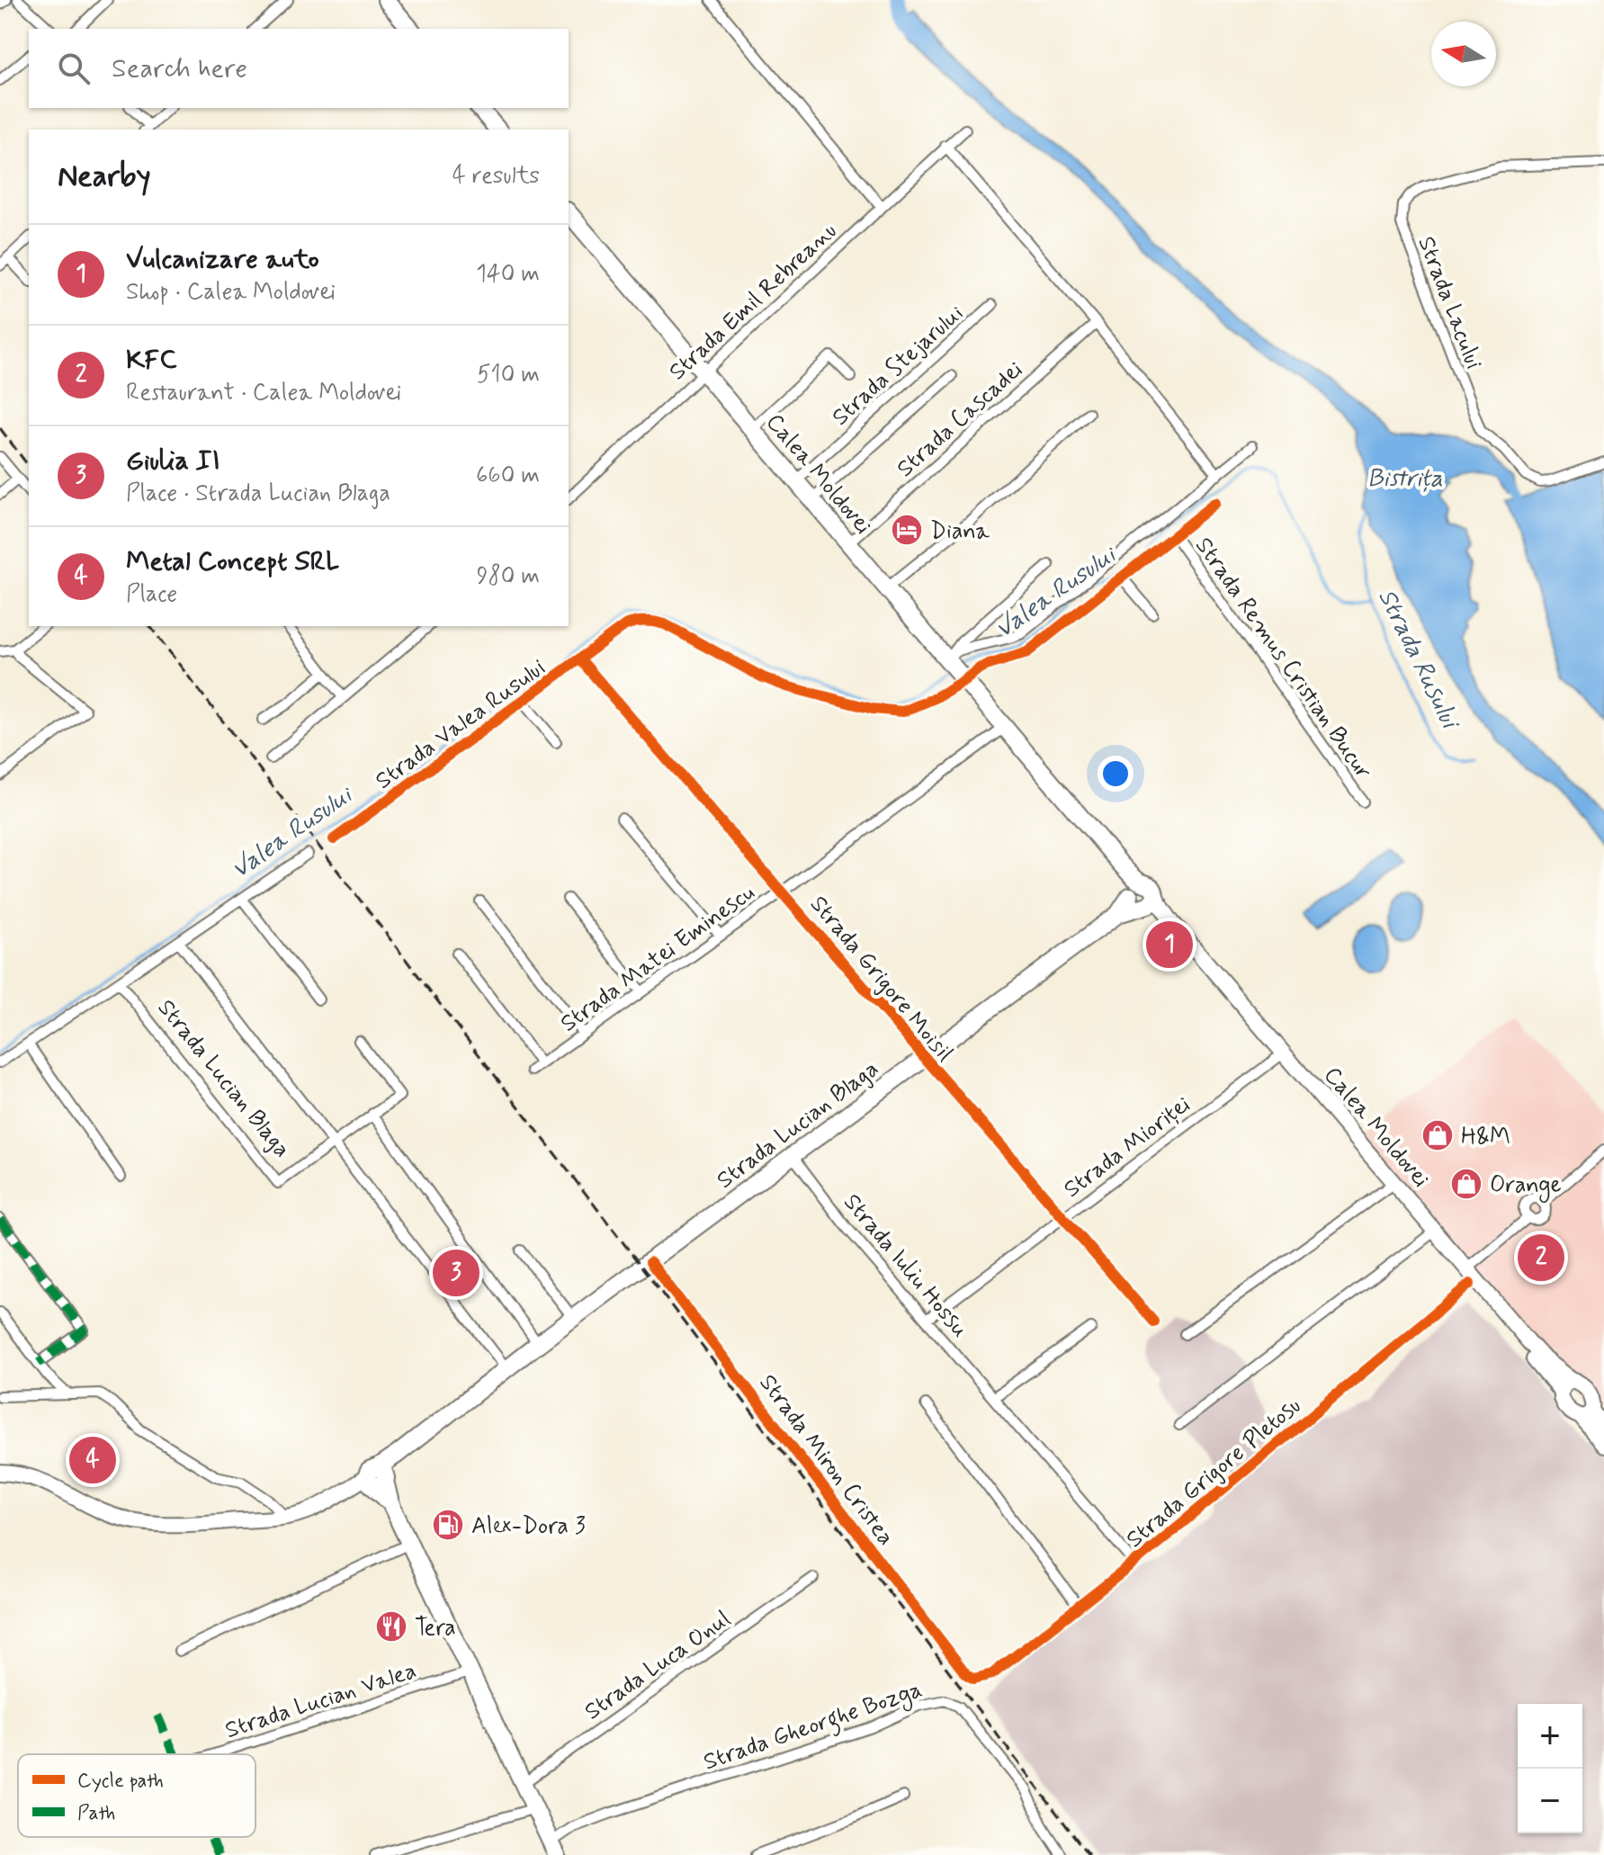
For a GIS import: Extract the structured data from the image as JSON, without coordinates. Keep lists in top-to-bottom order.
{
  "streets": {
    "highway": ["Calea Moldovei", "Strada Lucian Blaga"],
    "street": [
      "Strada Emil Rebreanu",
      "Strada Lacului",
      "Strada Stejarului",
      "Strada Cascadei",
      "Strada Remus Cristian Bucur",
      "Strada Valea Rusului",
      "Strada Matei Eminescu",
      "Strada Grigore Moisil",
      "Strada Mioriței",
      "Strada Iuliu Hossu",
      "Strada Miron Cristea",
      "Strada Grigore Pletosu",
      "Strada Luca Onul",
      "Strada Lucian Valea",
      "Strada Gheorghe Bozga"
    ]
  },
  "crossings": [
    ["Strada Emil Rebreanu", "Calea Moldovei"],
    ["Strada Stejarului", "Calea Moldovei"],
    ["Strada Cascadei", "Calea Moldovei"],
    ["Calea Moldovei", "Strada Valea Rusului"],
    ["Calea Moldovei", "Strada Matei Eminescu"],
    ["Calea Moldovei", "Strada Lucian Blaga"],
    ["Calea Moldovei", "Strada Mioriței"],
    ["Calea Moldovei", "Strada Grigore Pletosu"],
    ["Strada Valea Rusului", "Strada Grigore Moisil"],
    ["Strada Matei Eminescu", "Strada Grigore Moisil"],
    ["Strada Grigore Moisil", "Strada Lucian Blaga"],
    ["Strada Grigore Moisil", "Strada Mioriței"],
    ["Strada Lucian Blaga", "Strada Iuliu Hossu"],
    ["Strada Lucian Blaga", "Strada Miron Cristea"],
    ["Strada Mioriței", "Strada Iuliu Hossu"],
    ["Strada Iuliu Hossu", "Strada Grigore Pletosu"],
    ["Strada Miron Cristea", "Strada Grigore Pletosu"]
  ],
  "water": ["Bistrița", "Valea Rusului", "Strada Rusului"],
  "places": {
    "hotel": ["Diana"],
    "shop": ["H&M", "Orange"],
    "fuel station": ["Alex-Dora 3"],
    "restaurant": ["Tera"]
  },
  "legend": ["Cycle path", "Path"],
  "north": "left",
  "page": {
    "search": "Search here",
    "heading": ["Nearby", "4 results"],
    "list": [
      {
        "mark": "1",
        "name": "Vulcanizare auto",
        "note": "Shop · Calea Moldovei",
        "value": "140 m"
      },
      {
        "mark": "2",
        "name": "KFC",
        "note": "Restaurant · Calea Moldovei",
        "value": "510 m"
      },
      {
        "mark": "3",
        "name": "Giulia II",
        "note": "Place · Strada Lucian Blaga",
        "value": "660 m"
      },
      {
        "mark": "4",
        "name": "Metal Concept SRL",
        "note": "Place",
        "value": "980 m"
      }
    ],
    "pins": [
      "1",
      "2",
      "3",
      "4"
    ],
    "map_buttons": ["+", "−"]
  }
}
